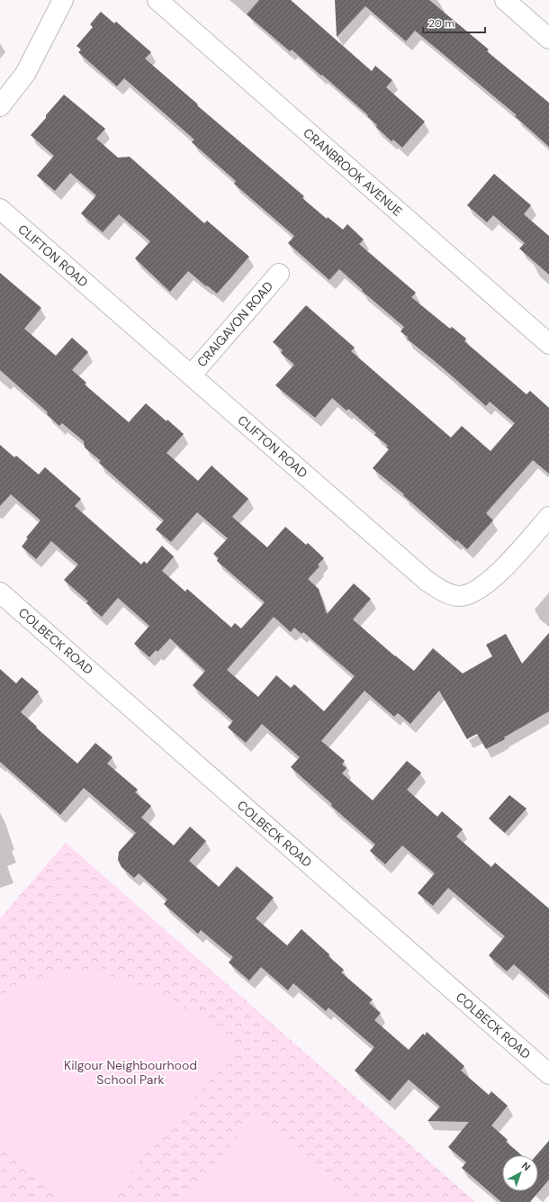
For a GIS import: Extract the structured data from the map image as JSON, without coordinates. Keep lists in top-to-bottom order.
{
  "streets": {
    "street": [
      "CRANBROOK AVENUE",
      "CLIFTON ROAD",
      "CRAIGAVON ROAD",
      "COLBECK ROAD"
    ]
  },
  "crossings": [
    ["CLIFTON ROAD", "CRAIGAVON ROAD"]
  ],
  "parks": ["Kilgour Neighbourhood School Park"],
  "scale_bar": "20 m",
  "north": "top right"
}
